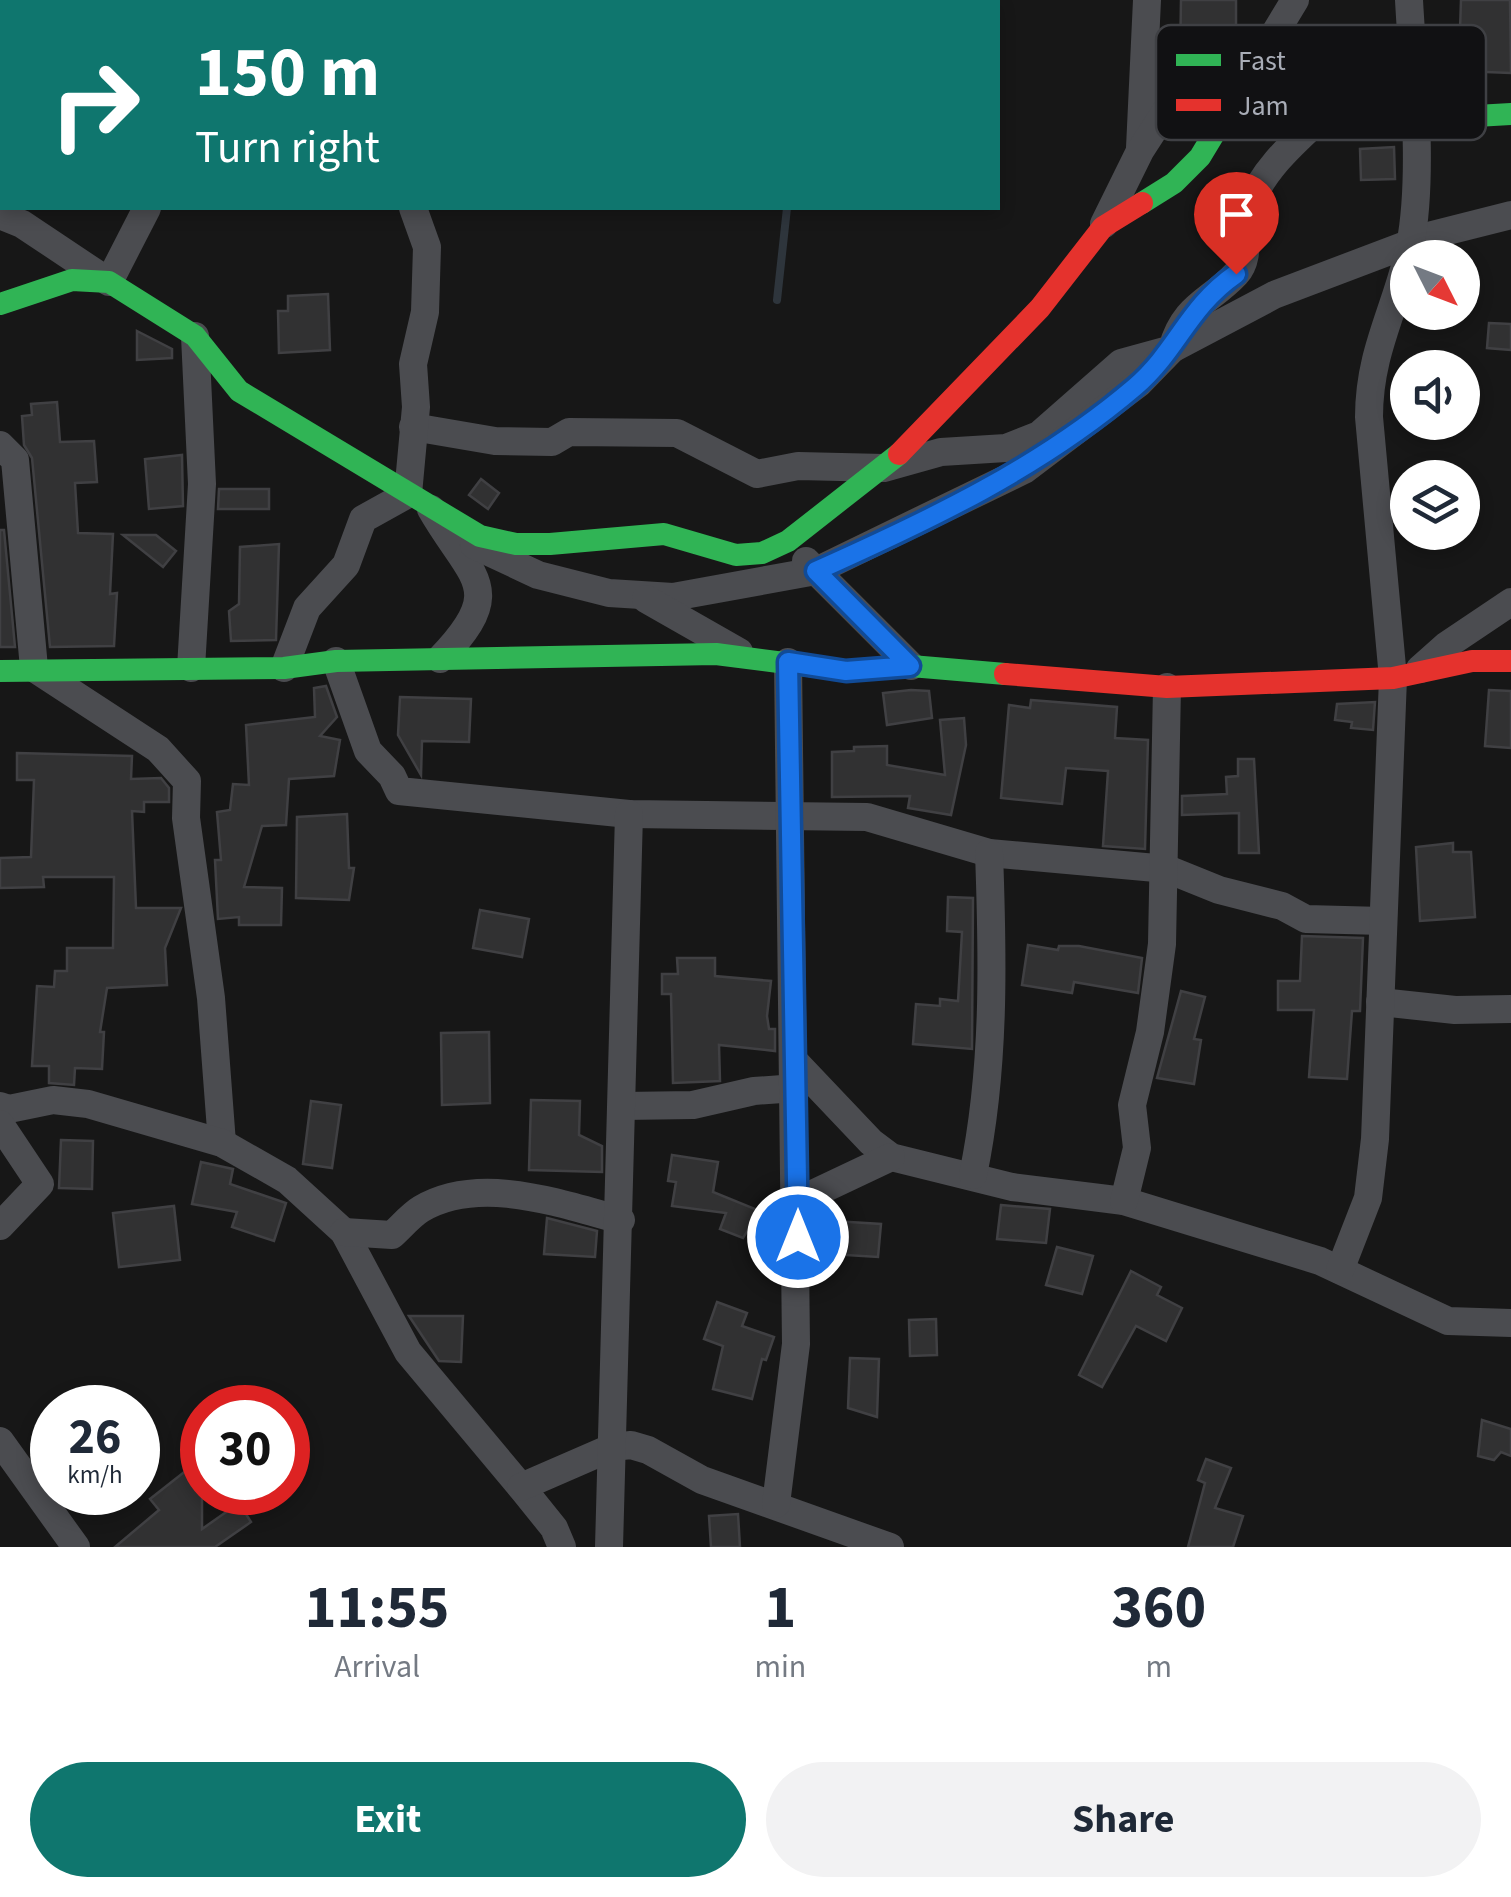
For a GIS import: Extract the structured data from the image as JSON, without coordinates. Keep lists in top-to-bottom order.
{
  "legend": ["Fast", "Jam"],
  "north": "bottom right",
  "page": {
    "turn": ["150 m", "Turn right"],
    "speed": "26 km/h",
    "limit": "30",
    "eta": [
      "11:55",
      "Arrival",
      "1",
      "min",
      "360",
      "m"
    ],
    "buttons": ["Exit", "Share"]
  }
}
